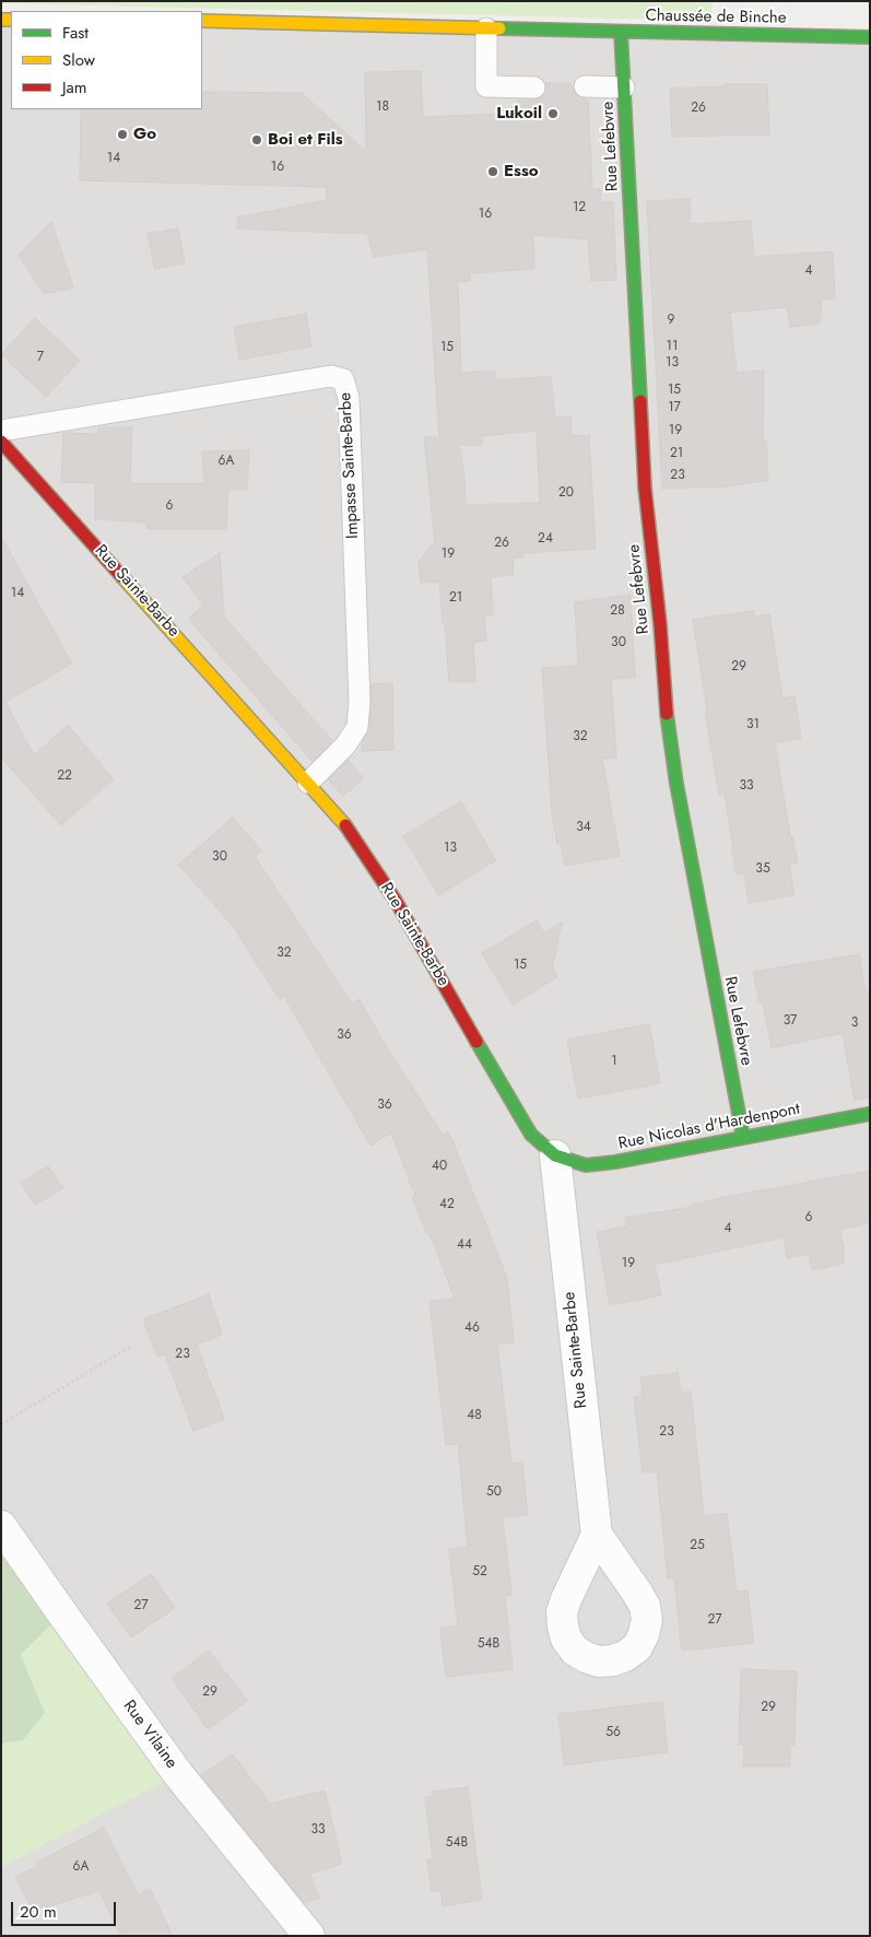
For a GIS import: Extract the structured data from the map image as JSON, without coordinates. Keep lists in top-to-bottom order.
{
  "streets": {
    "street": [
      "Chaussée de Binche",
      "Rue Lefebvre",
      "Rue Sainte-Barbe",
      "Rue Nicolas d'Hardenpont",
      "Rue Vilaine"
    ],
    "lane": ["Impasse Sainte-Barbe"]
  },
  "crossings": [
    ["Chaussée de Binche", "Rue Lefebvre"],
    ["Rue Lefebvre", "Rue Nicolas d'Hardenpont"],
    ["Impasse Sainte-Barbe", "Rue Sainte-Barbe"],
    ["Rue Sainte-Barbe", "Rue Nicolas d'Hardenpont"]
  ],
  "places": [
    "Lukoil",
    "Go",
    "Boi et Fils",
    "Esso"
  ],
  "house_numbers": [
    "18",
    "26",
    "14",
    "16",
    "12",
    "16",
    "4",
    "9",
    "11",
    "15",
    "7",
    "13",
    "15",
    "17",
    "19",
    "21",
    "6A",
    "23",
    "20",
    "6",
    "24",
    "26",
    "19",
    "14",
    "21",
    "28",
    "30",
    "29",
    "31",
    "32",
    "22",
    "33",
    "34",
    "13",
    "30",
    "35",
    "32",
    "15",
    "37",
    "3",
    "36",
    "1",
    "36",
    "40",
    "42",
    "6",
    "4",
    "44",
    "19",
    "46",
    "23",
    "48",
    "23",
    "50",
    "25",
    "52",
    "27",
    "27",
    "54B",
    "29",
    "29",
    "56",
    "33",
    "54B",
    "6A"
  ],
  "legend": ["Fast", "Slow", "Jam"],
  "scale_bar": "20 m"
}
